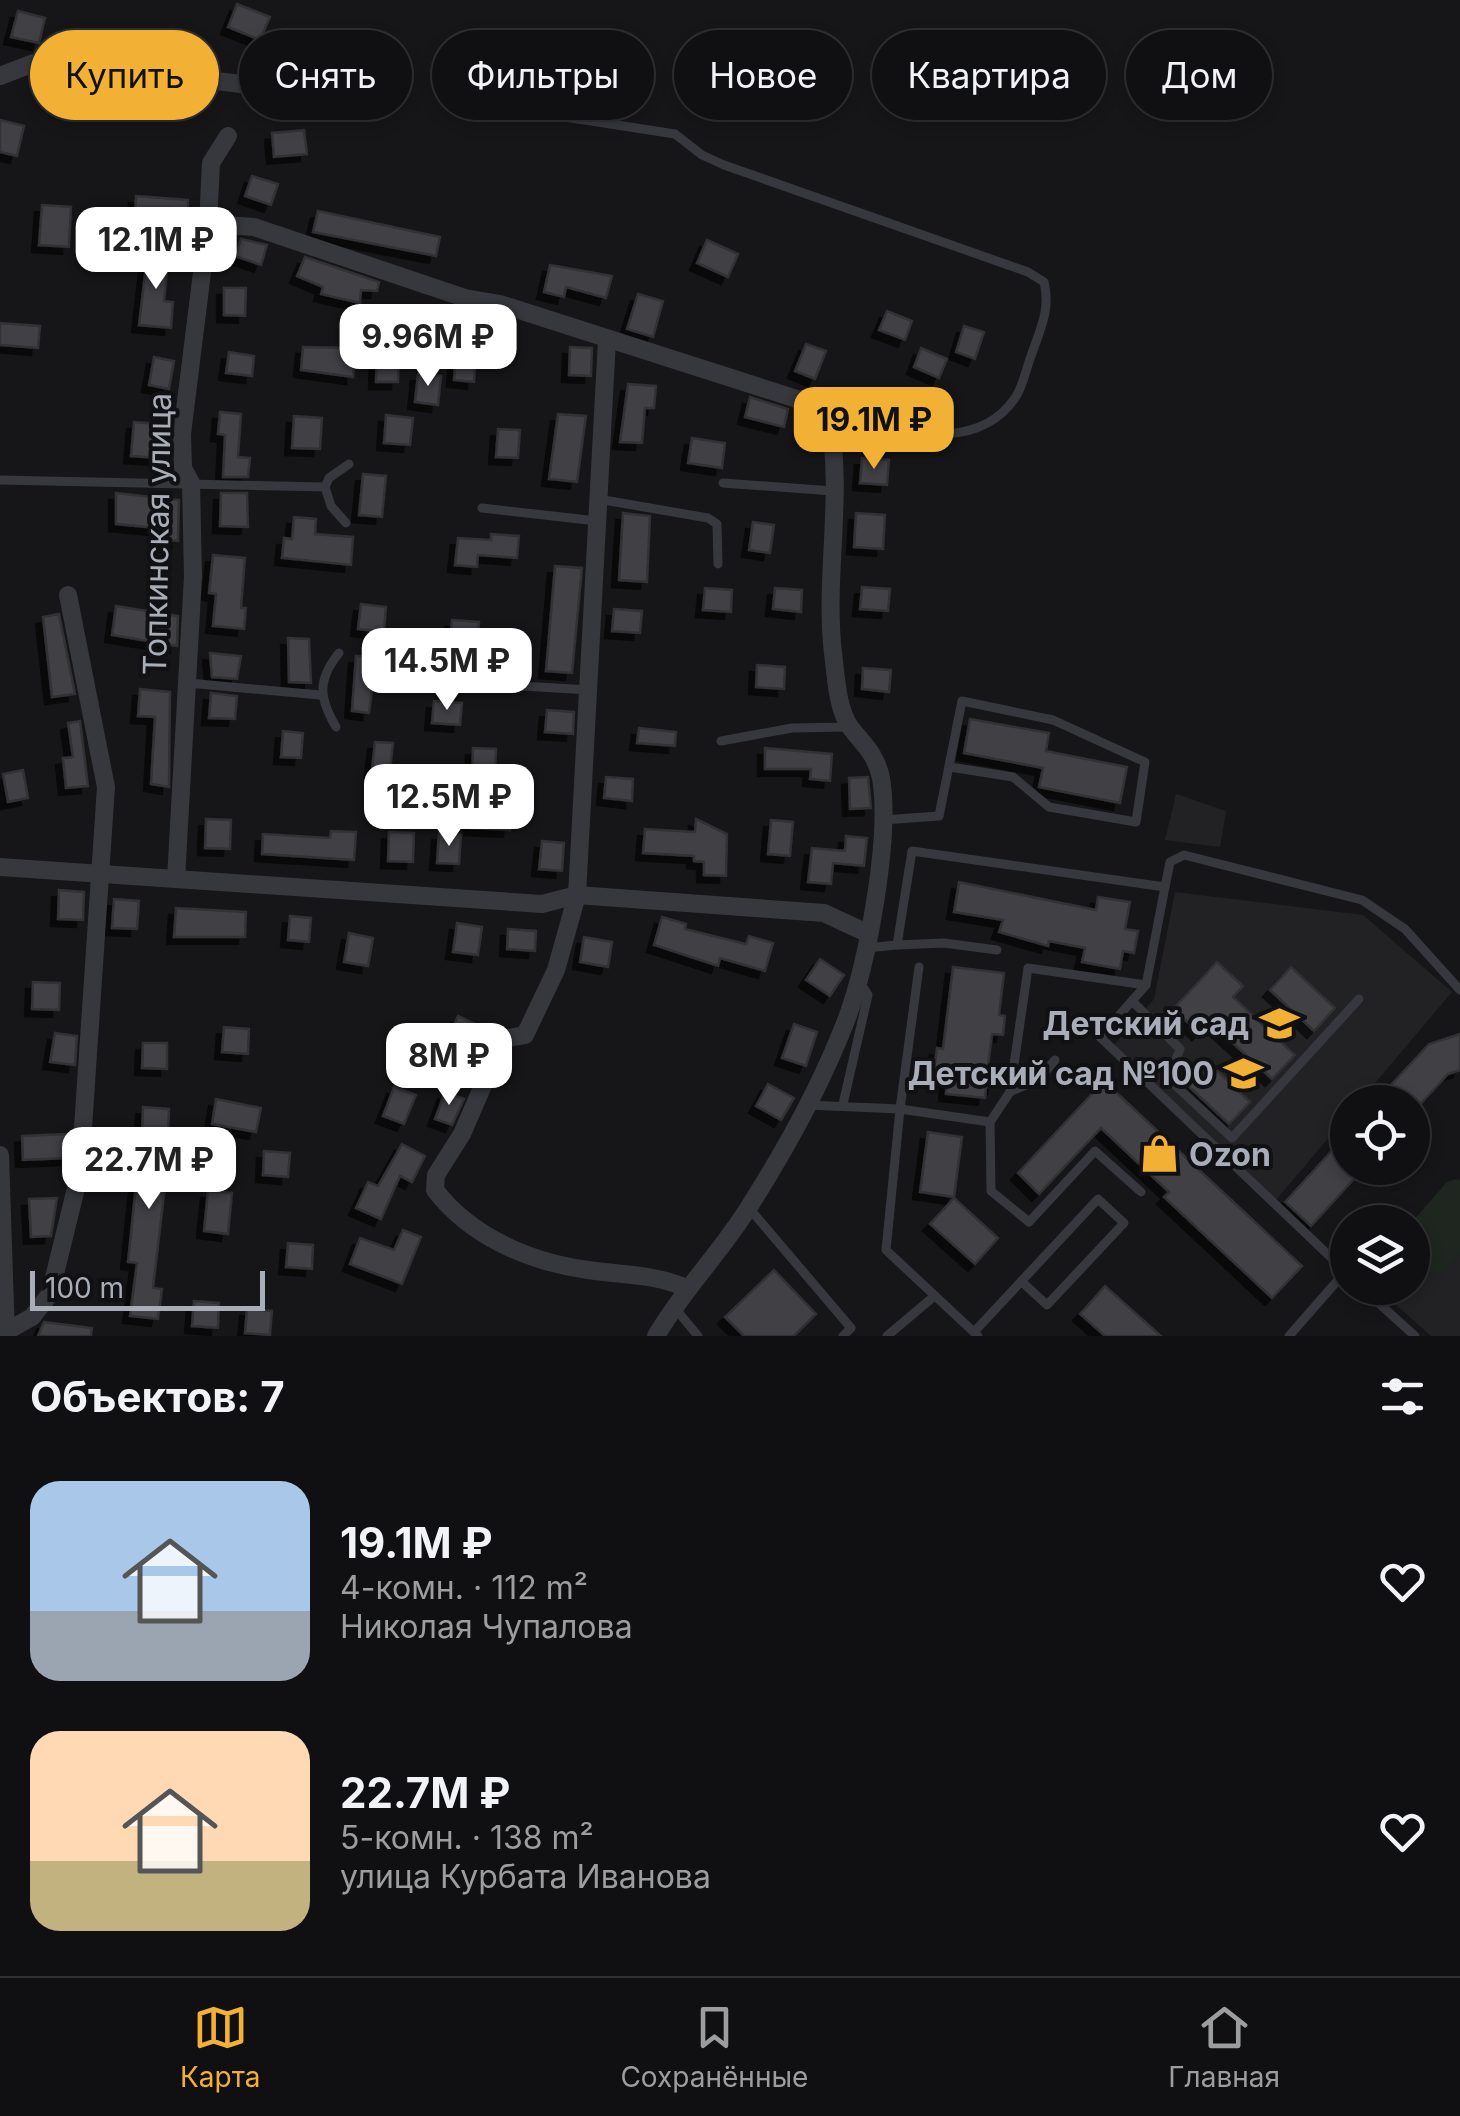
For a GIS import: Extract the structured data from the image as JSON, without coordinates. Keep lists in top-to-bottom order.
{
  "streets": {
    "street": ["Топкинская улица"]
  },
  "places": {
    "school or university": ["Детский сад", "Детский сад №100"],
    "shop": ["Ozon"]
  },
  "scale_bar": "100 m",
  "page": {
    "chip": [
      "Купить",
      "Снять",
      "Фильтры",
      "Новое",
      "Квартира",
      "Дом"
    ],
    "price": [
      "12.1M ₽",
      "9.96M ₽",
      "19.1M ₽",
      "14.5M ₽",
      "12.5M ₽",
      "8M ₽",
      "22.7M ₽"
    ],
    "scale": "100 m",
    "heading": "Объектов: 7",
    "list": [
      {
        "name": "19.1M ₽",
        "note": "4-комн. · 112 m² · Николая Чупалова"
      },
      {
        "name": "22.7M ₽",
        "note": "5-комн. · 138 m² · улица Курбата Иванова"
      }
    ],
    "tabs": ["Карта", "Сохранённые", "Главная"]
  }
}
